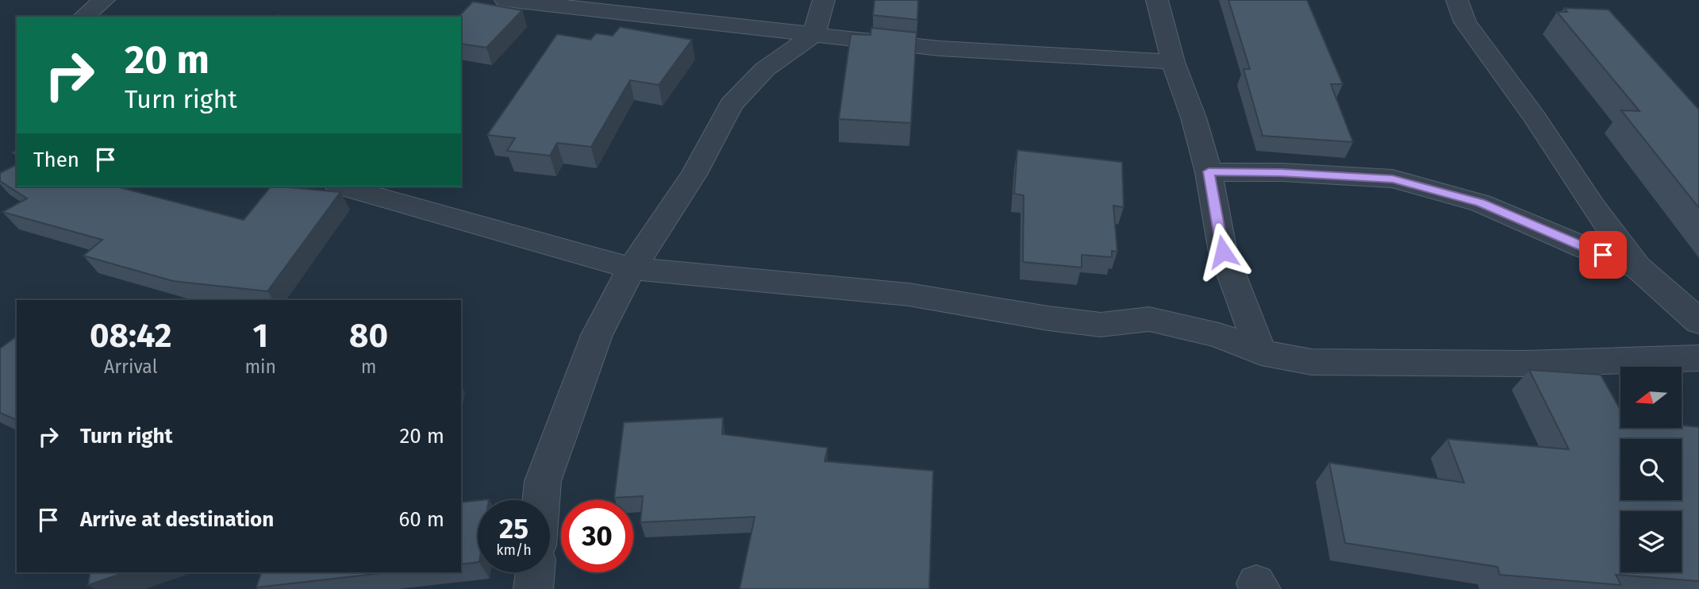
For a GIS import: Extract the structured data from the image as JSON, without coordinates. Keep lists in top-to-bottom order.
{
  "north": "left",
  "page": {
    "turn": ["20 m", "Turn right"],
    "then": "Then",
    "eta": [
      "08:42",
      "Arrival",
      "1",
      "min",
      "80",
      "m"
    ],
    "list": [
      {
        "name": "Turn right",
        "value": "20 m"
      },
      {
        "name": "Arrive at destination",
        "value": "60 m"
      }
    ],
    "speed": "25 km/h",
    "limit": "30"
  }
}
